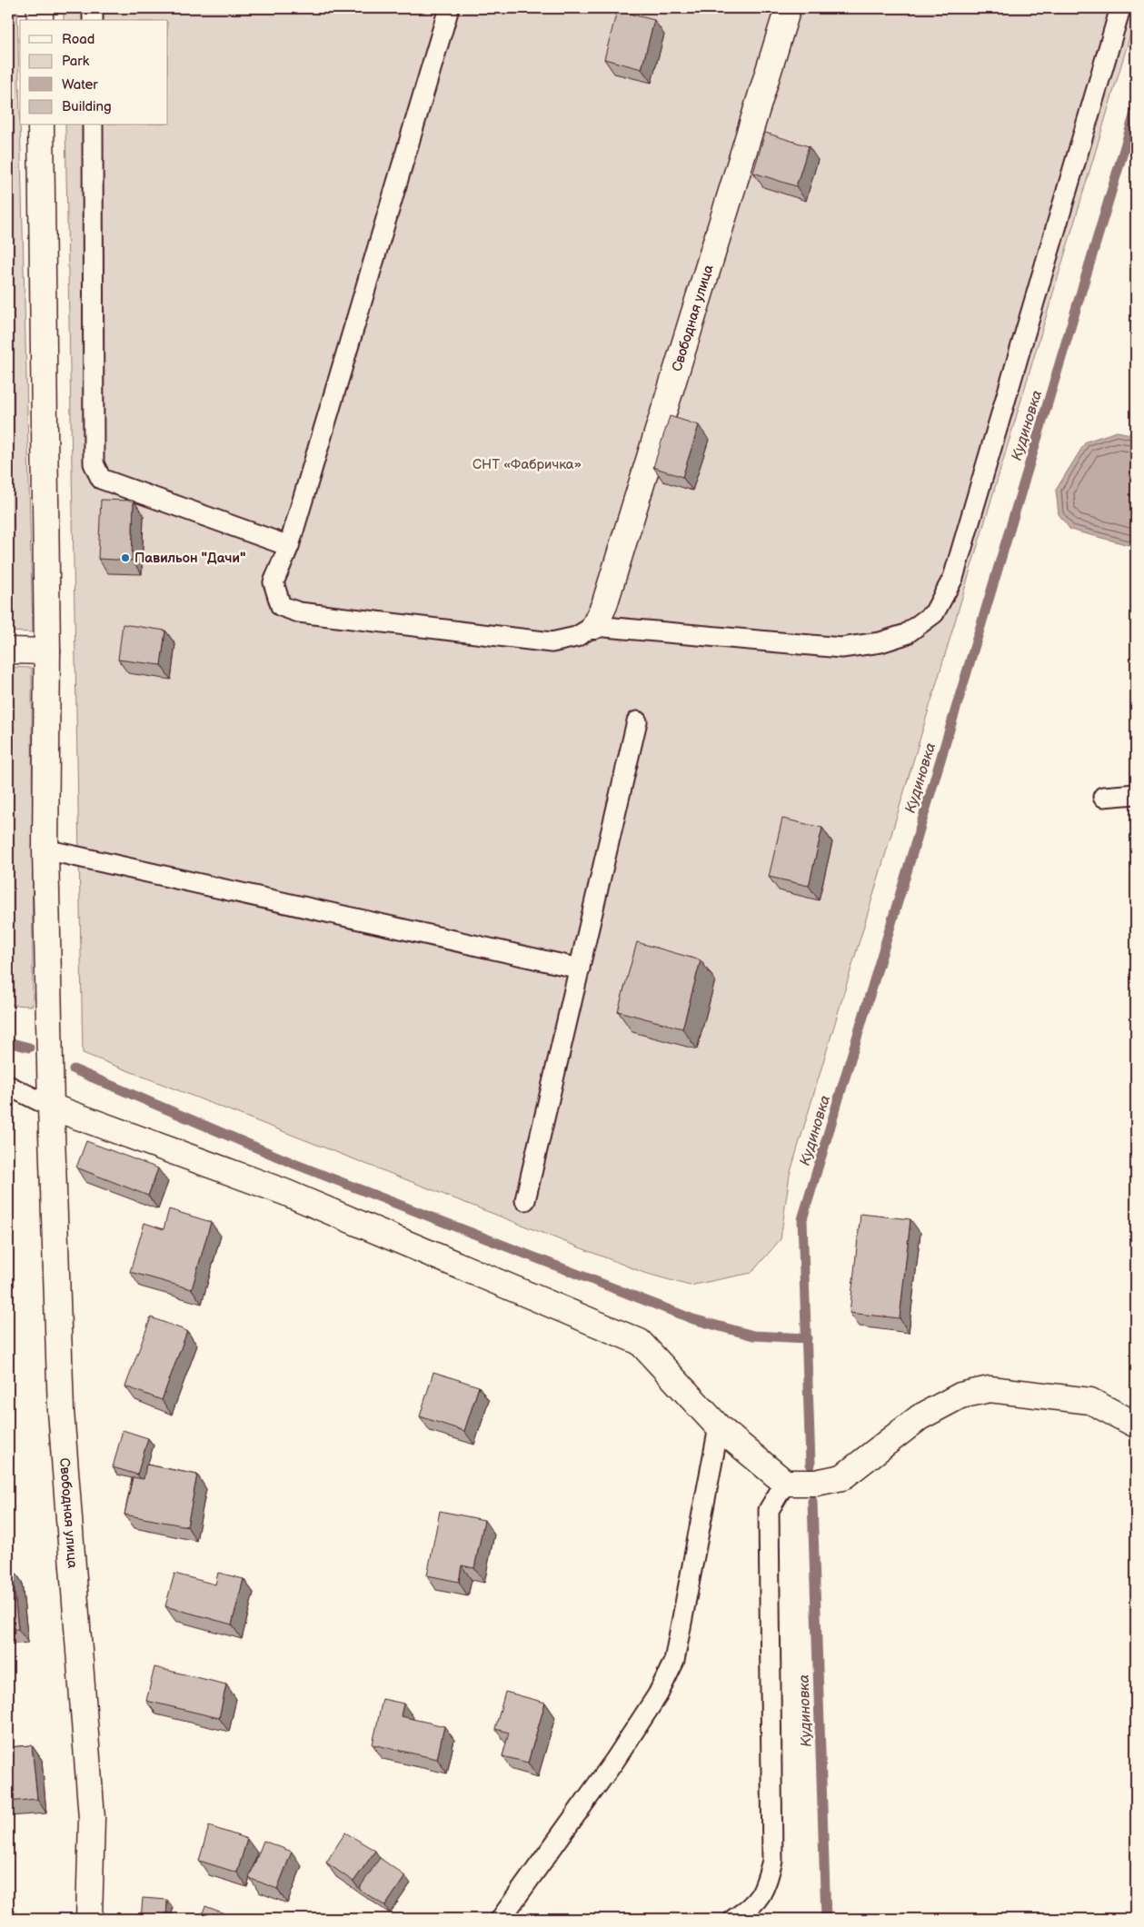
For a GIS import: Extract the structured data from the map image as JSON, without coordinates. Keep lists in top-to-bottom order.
{
  "streets": {
    "street": ["Свободная улица"]
  },
  "water": ["Кудиновка"],
  "parks": ["СНТ «Фабричка»"],
  "places": ["Павильон \"Дачи\""],
  "legend": [
    "Road",
    "Park",
    "Water",
    "Building"
  ]
}
